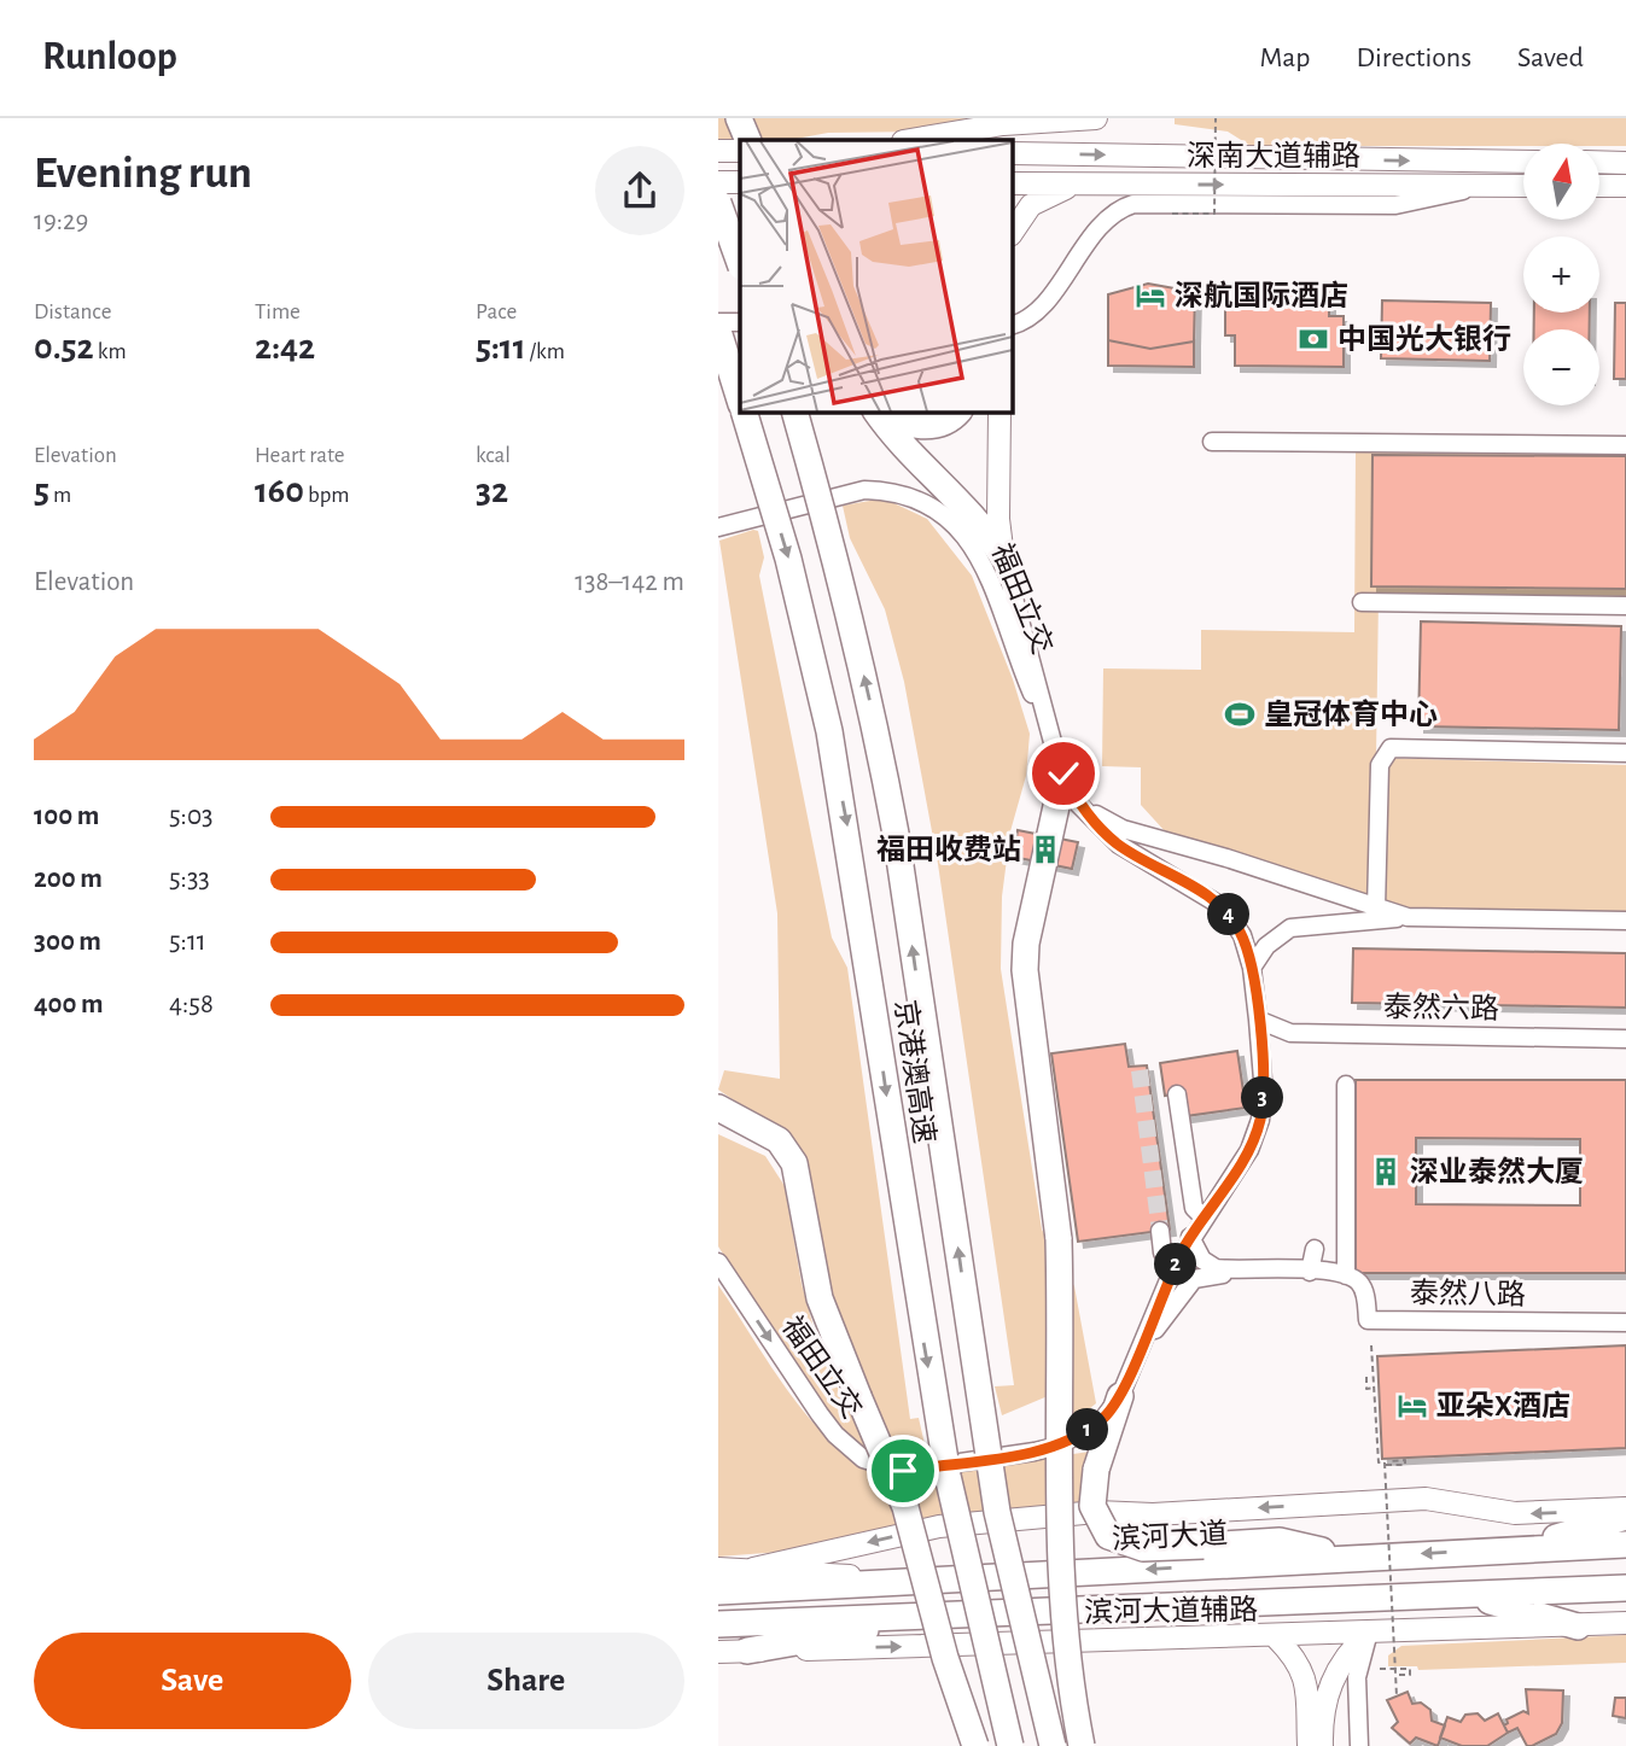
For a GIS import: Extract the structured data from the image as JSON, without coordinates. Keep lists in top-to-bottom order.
{
  "streets": {
    "highway": ["京港澳高速", "滨河大道"],
    "main road": ["深南大道辅路", "滨河大道辅路"],
    "street": ["福田立交", "泰然六路", "泰然八路"]
  },
  "crossings": [
    ["福田立交", "泰然六路"]
  ],
  "places": {
    "hotel": ["深航国际酒店", "亚朵X酒店"],
    "bank": ["中国光大银行"],
    "sports": ["皇冠体育中心"],
    "building": ["福田收费站", "深业泰然大厦"]
  },
  "north": "top",
  "page": {
    "header": "Runloop",
    "nav": ["Map", "Directions", "Saved"],
    "heading": ["Evening run", "19:29"],
    "map_buttons": ["+", "−"],
    "stats": [
      ["Distance", "0.52 km"],
      ["Time", "2:42"],
      ["Pace", "5:11 /km"],
      ["Elevation", "5 m"],
      ["Heart rate", "160 bpm"],
      ["kcal", "32"]
    ],
    "chart": ["Elevation", "138–142 m"],
    "list": [
      {
        "name": "100 m",
        "note": "5:03"
      },
      {
        "name": "200 m",
        "note": "5:33"
      },
      {
        "name": "300 m",
        "note": "5:11"
      },
      {
        "name": "400 m",
        "note": "4:58"
      }
    ],
    "pins": [
      "4",
      "3",
      "2",
      "1"
    ],
    "buttons": ["Save", "Share"]
  }
}
